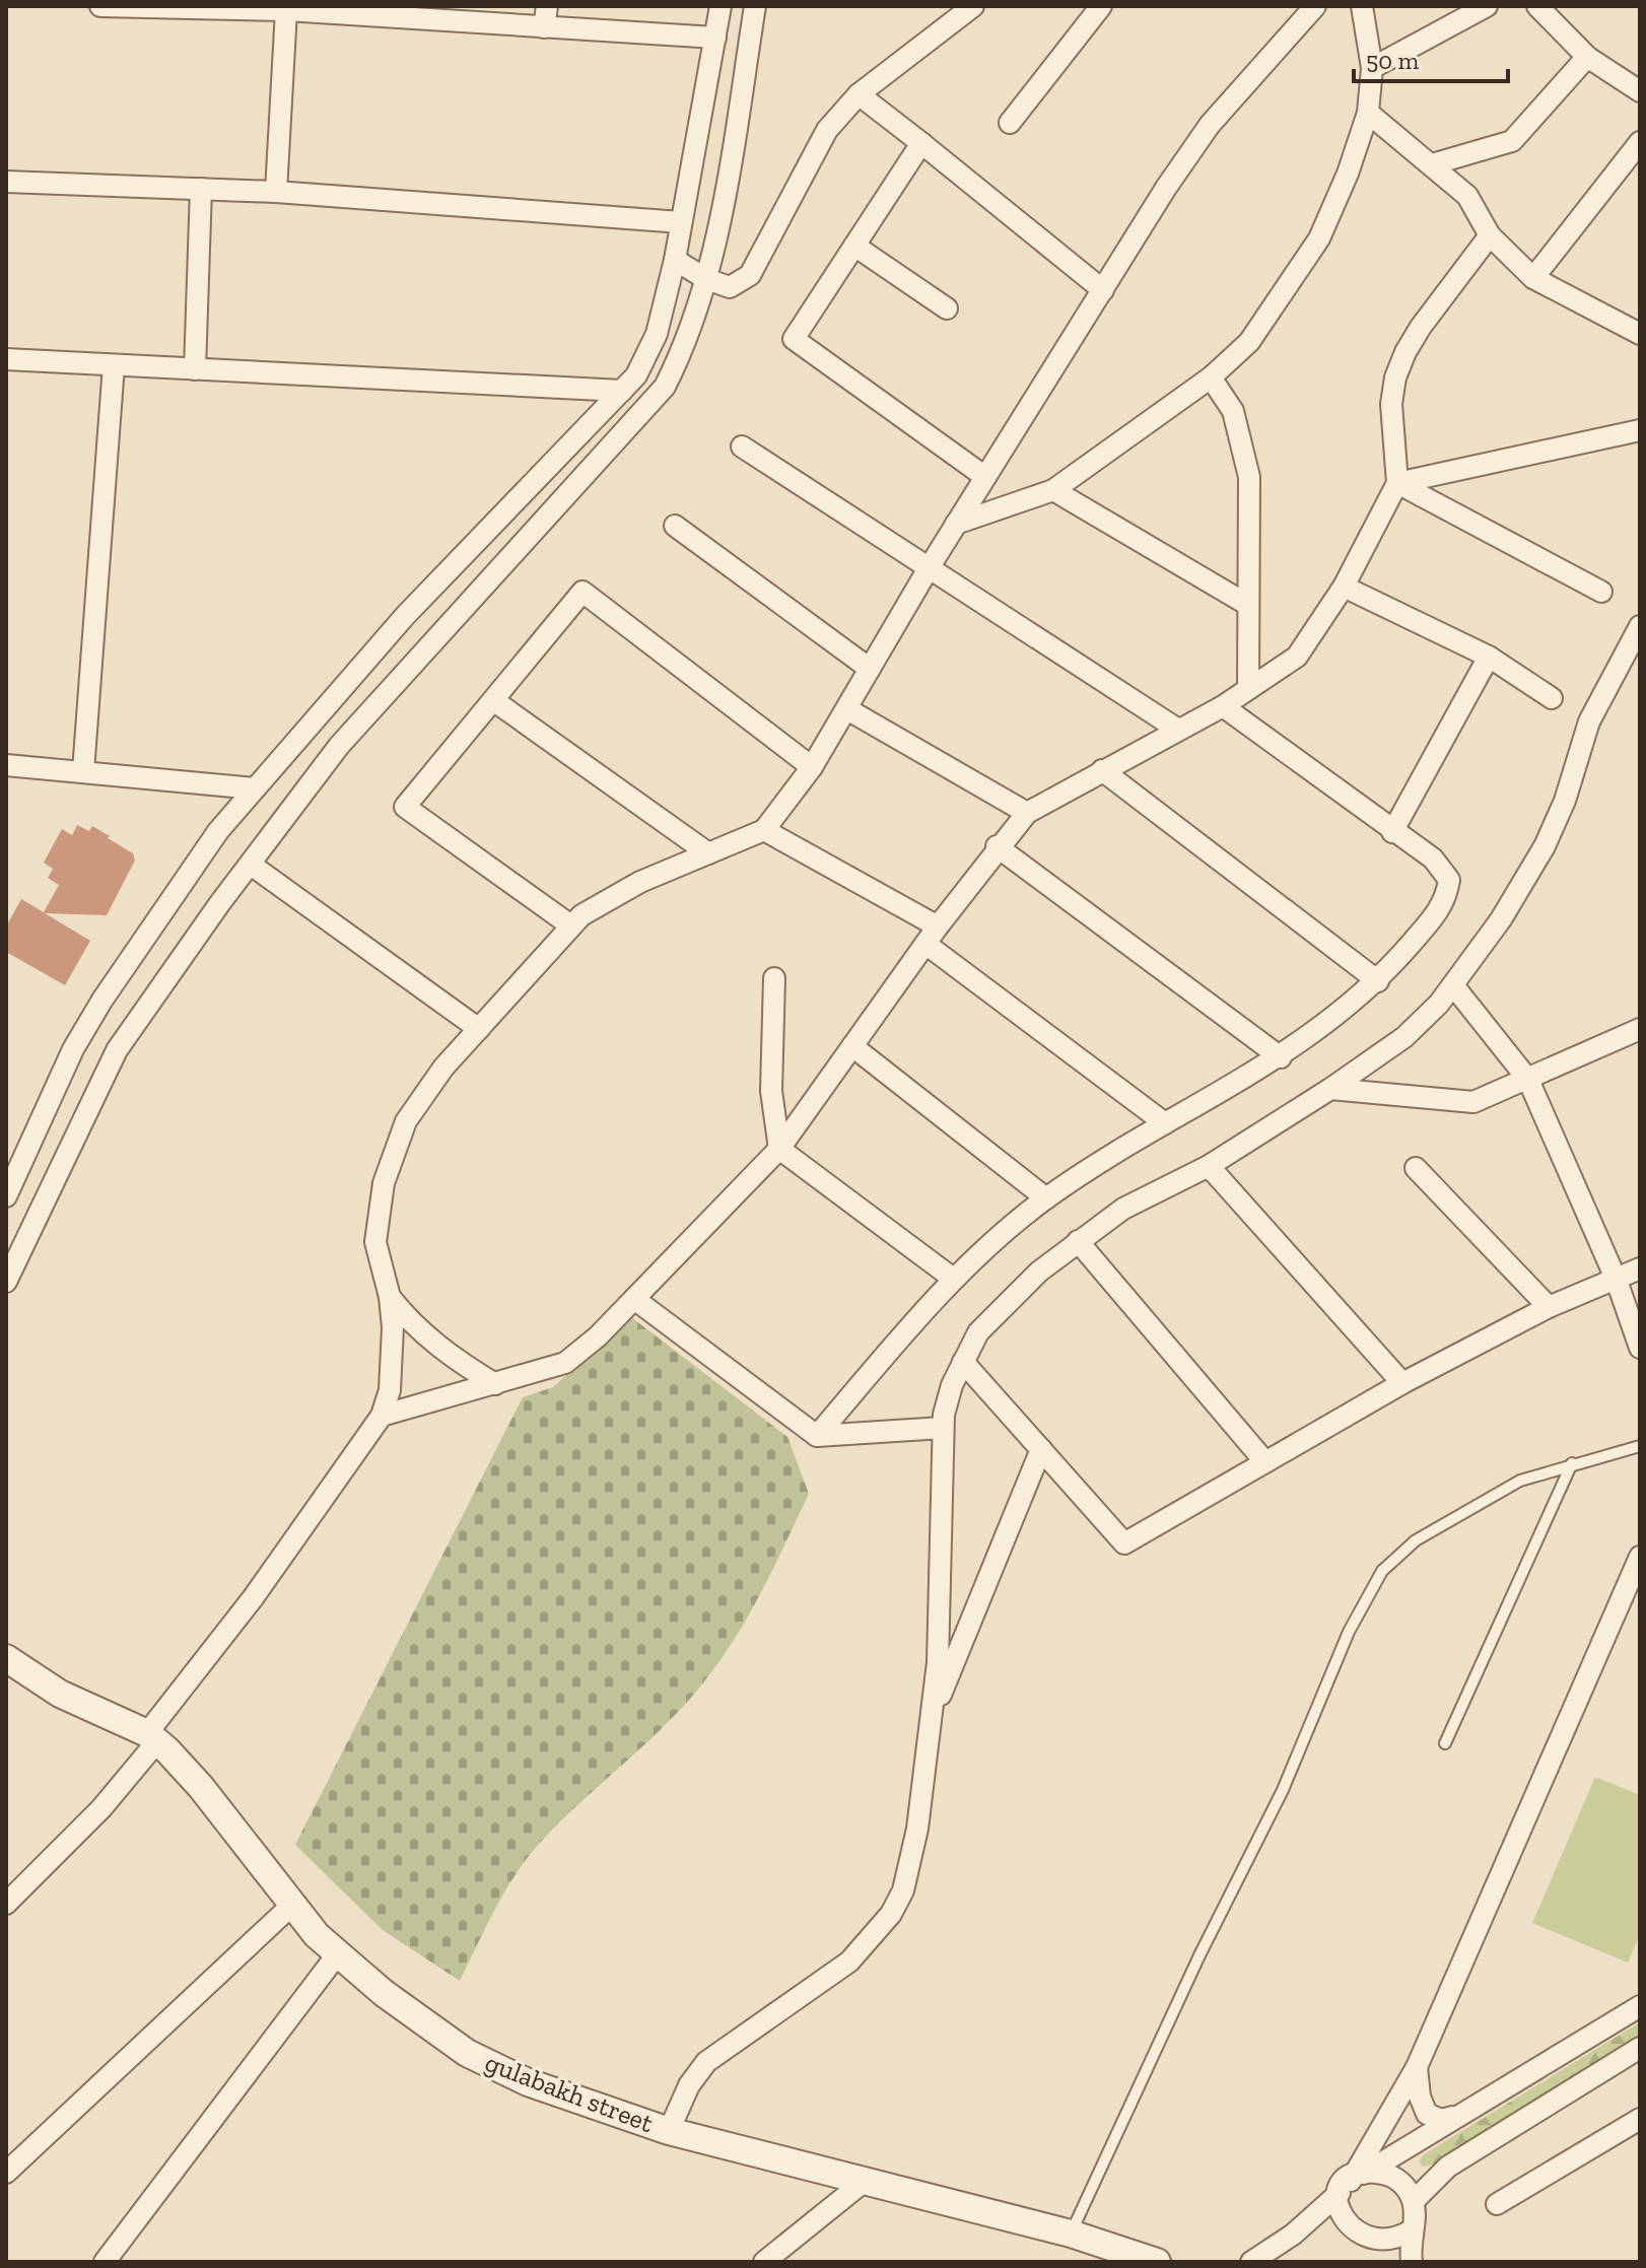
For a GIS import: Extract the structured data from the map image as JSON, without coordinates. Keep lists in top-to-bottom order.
{
  "streets": {
    "street": ["gulabakh street"]
  },
  "scale_bar": "50 m"
}
